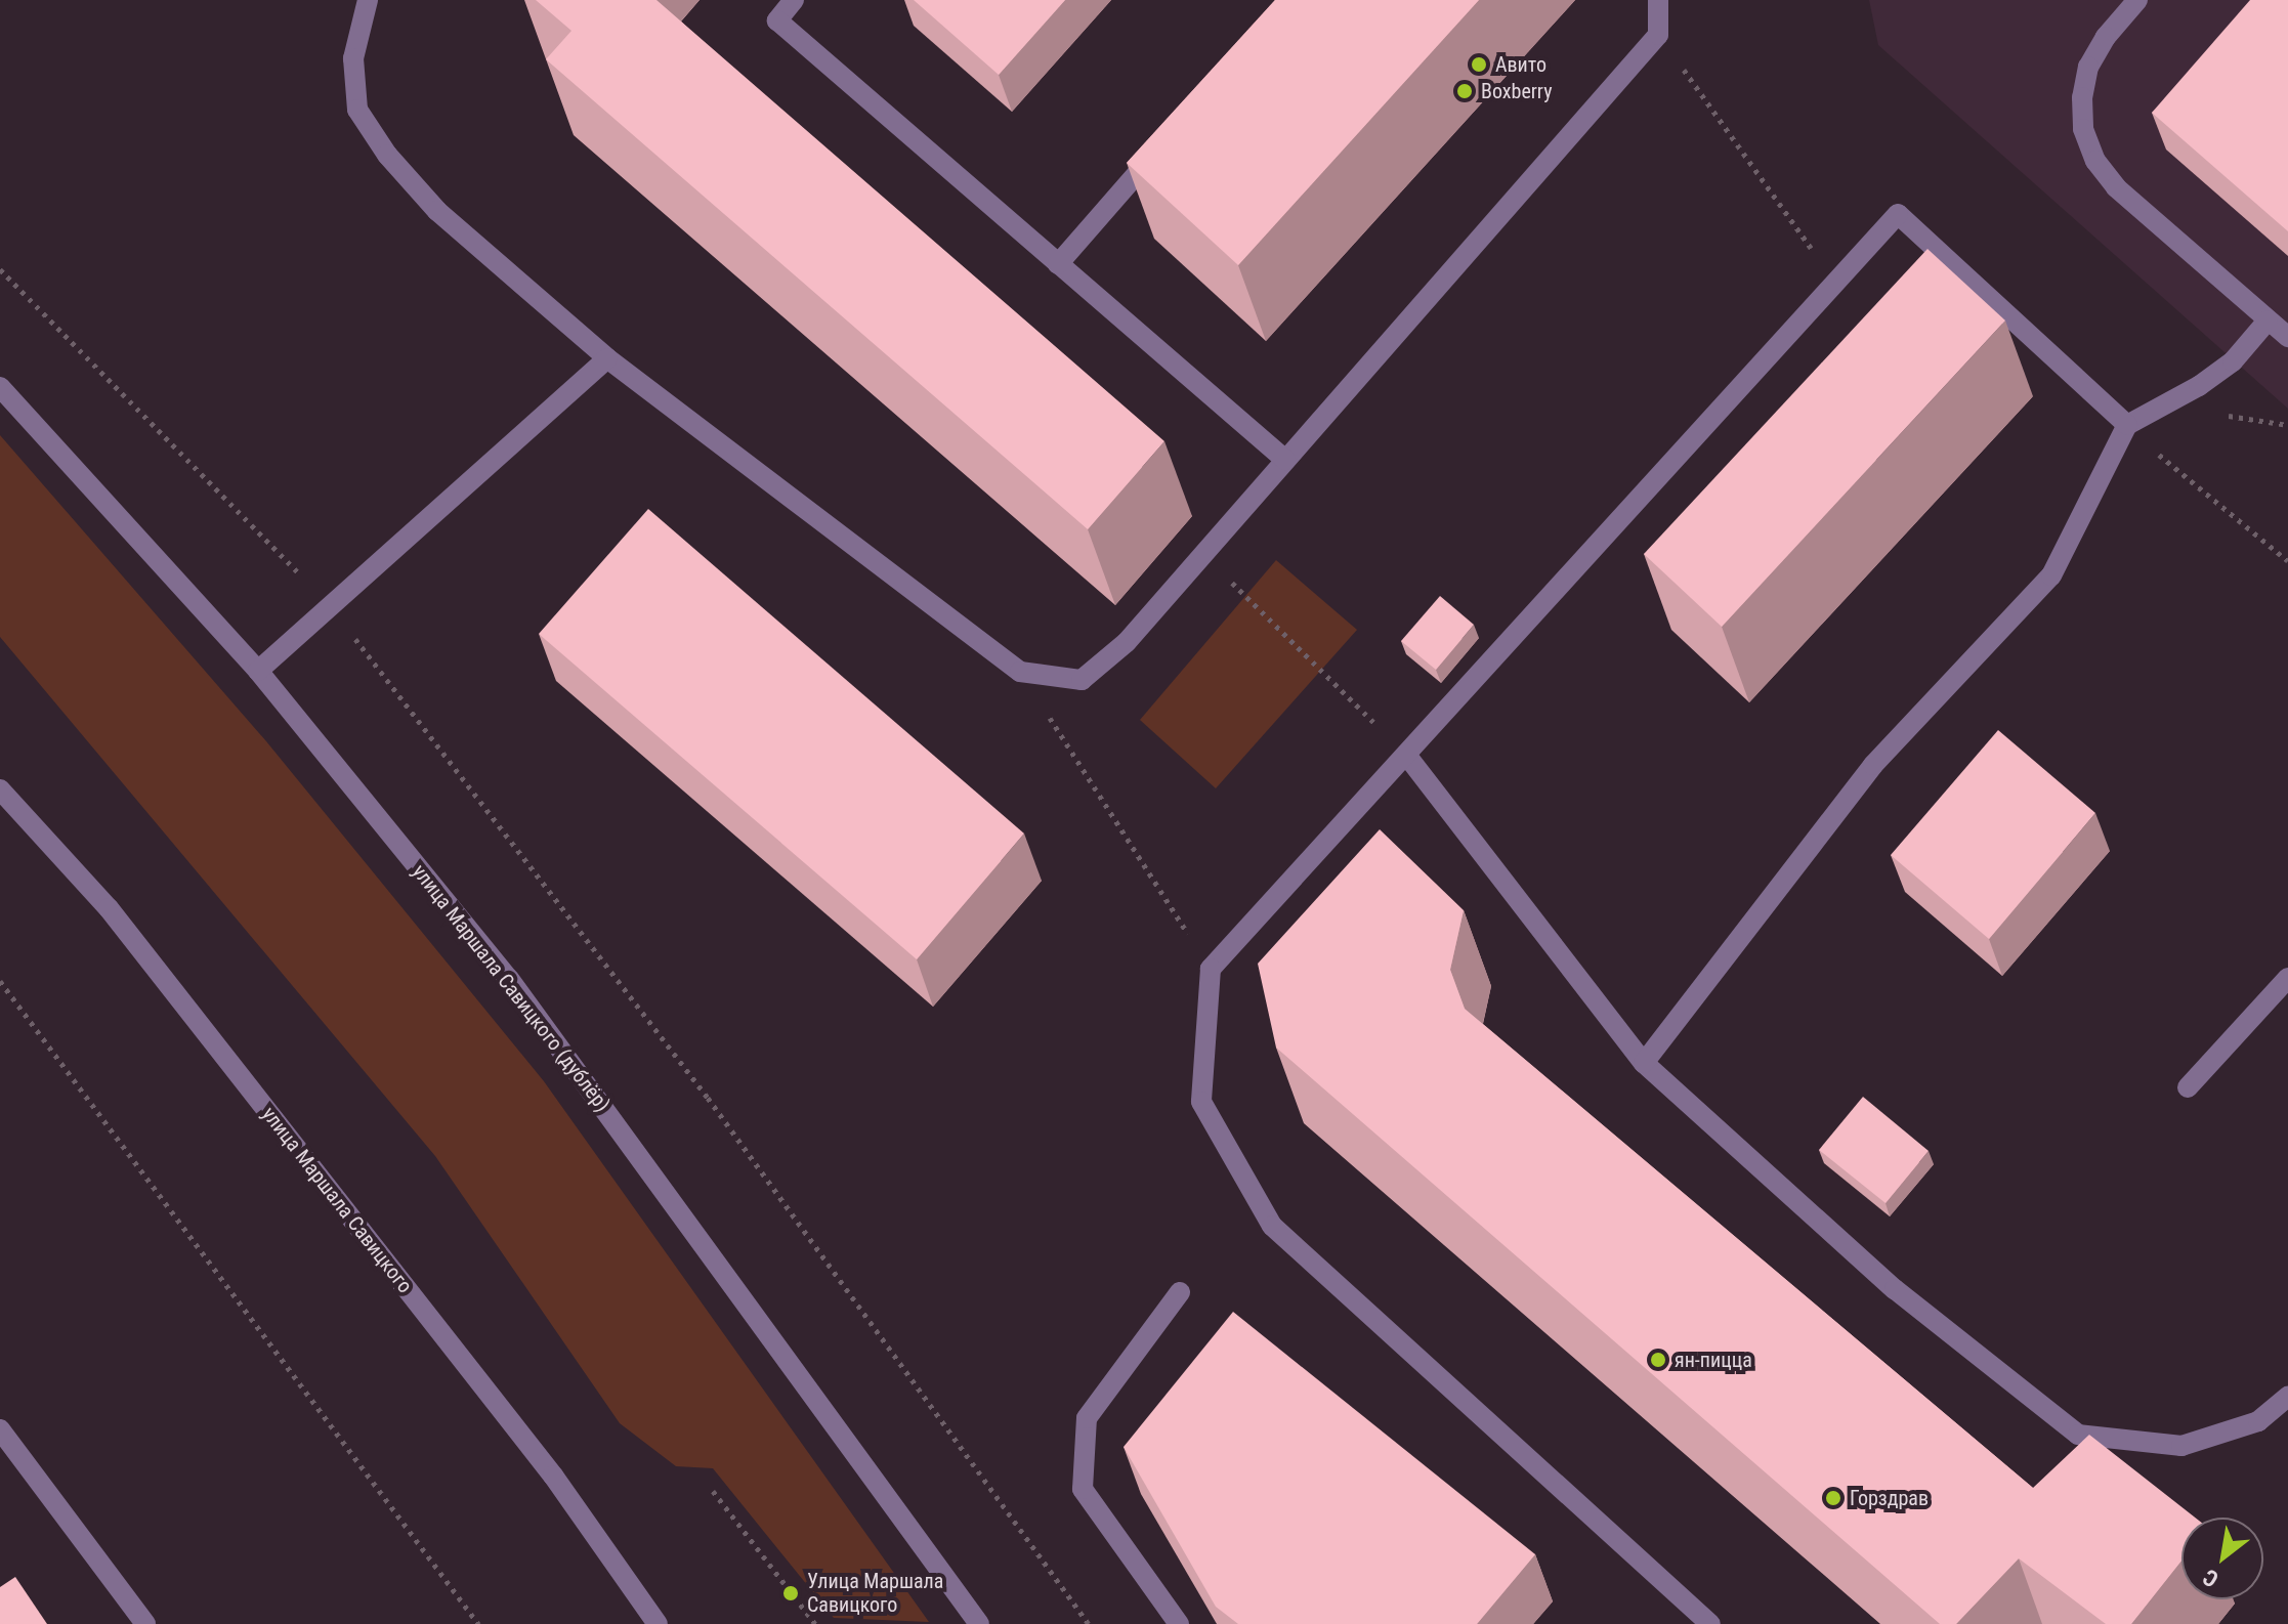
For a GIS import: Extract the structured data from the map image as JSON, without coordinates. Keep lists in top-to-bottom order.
{
  "streets": {
    "street": ["улица Маршала Савицкого (дублёр)", "улица Маршала Савицкого"]
  },
  "places": [
    "Авито",
    "Boxberry",
    "ян-пицца",
    "Горздрав",
    "Улица Маршала Савицкого"
  ],
  "north": "bottom left"
}
